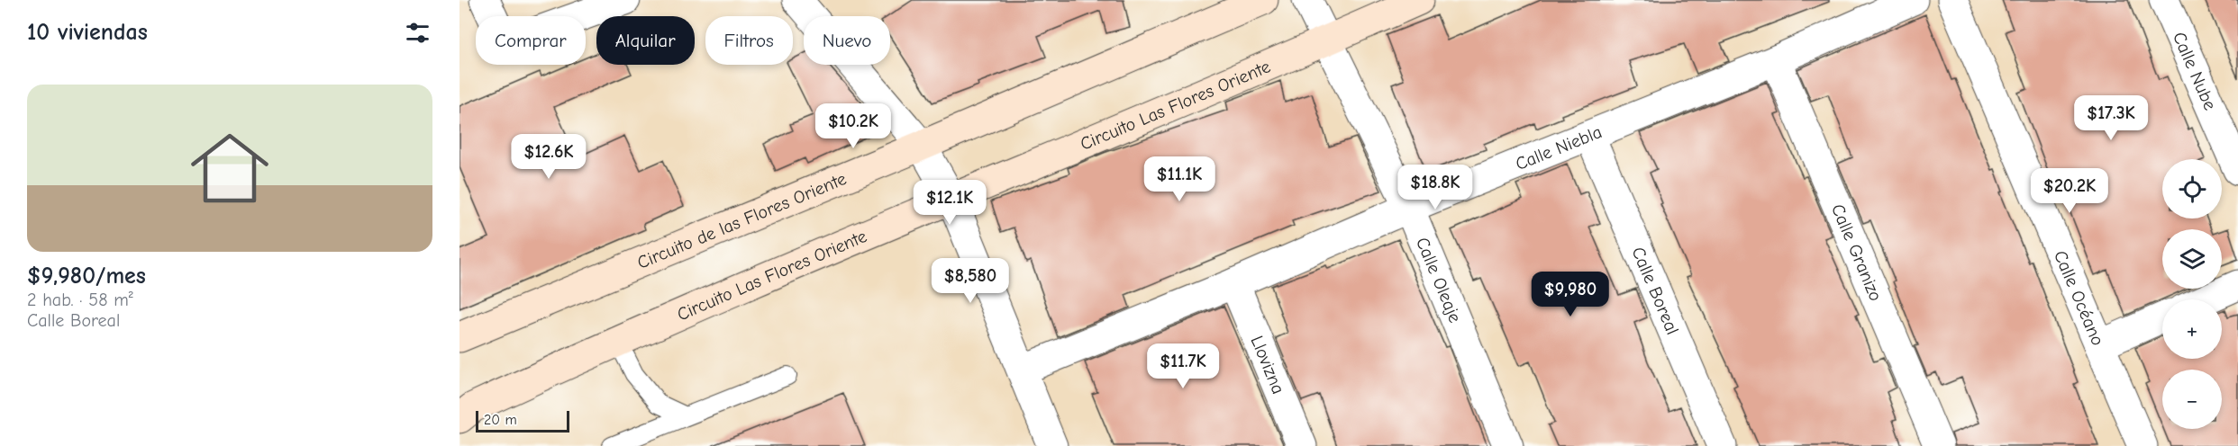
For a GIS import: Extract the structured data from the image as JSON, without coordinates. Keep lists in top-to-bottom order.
{
  "streets": {
    "main road": ["Circuito Las Flores Oriente", "Circuito de las Flores Oriente"],
    "street": [
      "Calle Nube",
      "Calle Niebla",
      "Calle Granizo",
      "Calle Oleaje",
      "Calle Boreal",
      "Calle Océano",
      "Llovizna"
    ]
  },
  "crossings": [
    ["Circuito Las Flores Oriente", "Calle Oleaje"],
    ["Calle Niebla", "Calle Granizo"],
    ["Calle Niebla", "Calle Oleaje"],
    ["Calle Niebla", "Calle Boreal"],
    ["Calle Niebla", "Llovizna"]
  ],
  "scale_bar": "20 m",
  "page": {
    "heading": "10 viviendas",
    "chip": [
      "Comprar",
      "Alquilar",
      "Filtros",
      "Nuevo"
    ],
    "list": [
      {
        "name": "$9,980/mes",
        "note": "2 hab. · 58 m² · Calle Boreal"
      }
    ],
    "price": [
      "$17.3K",
      "$10.2K",
      "$12.6K",
      "$11.1K",
      "$18.8K",
      "$20.2K",
      "$12.1K",
      "$8,580",
      "$9,980",
      "$11.7K"
    ],
    "map_buttons": ["+", "−"],
    "scale": "20 m"
  }
}
